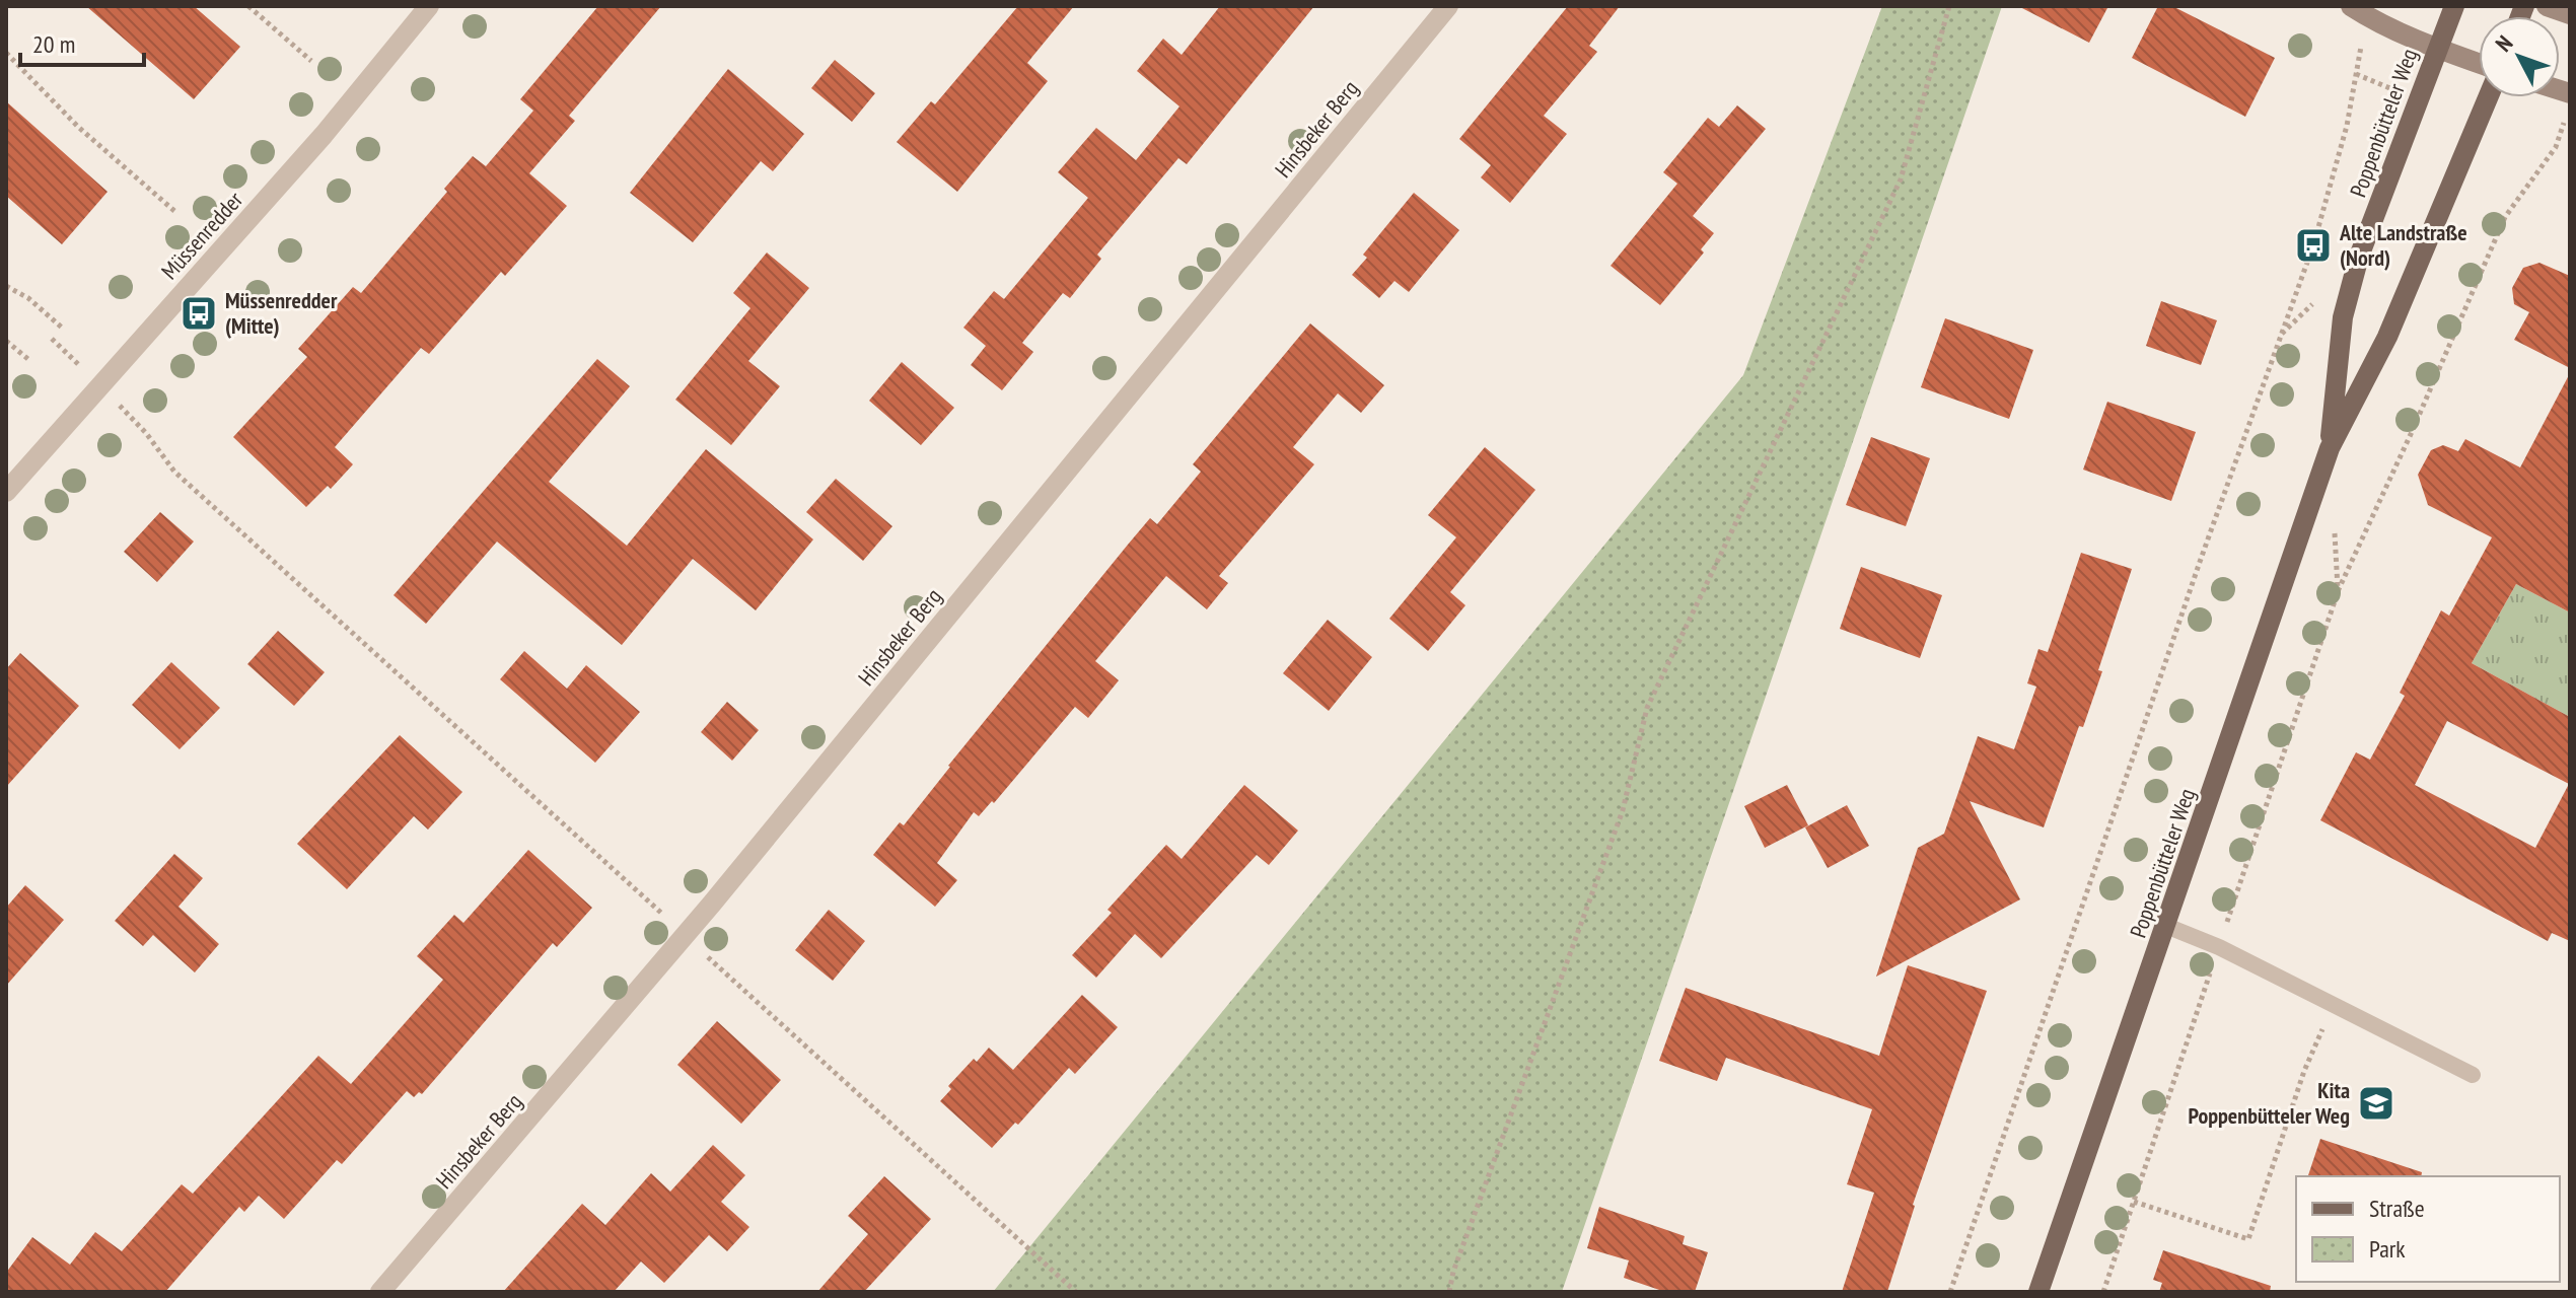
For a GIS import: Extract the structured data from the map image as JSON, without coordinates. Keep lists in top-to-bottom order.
{
  "streets": {
    "main road": ["Poppenbütteler Weg"],
    "street": ["Hinsbeker Berg", "Müssenredder"]
  },
  "places": {
    "bus stop": ["Alte Landstraße (Nord)", "Müssenredder (Mitte)"],
    "school or university": ["Kita Poppenbütteler Weg"]
  },
  "legend": ["Straße", "Park"],
  "scale_bar": "20 m",
  "north": "top left"
}
